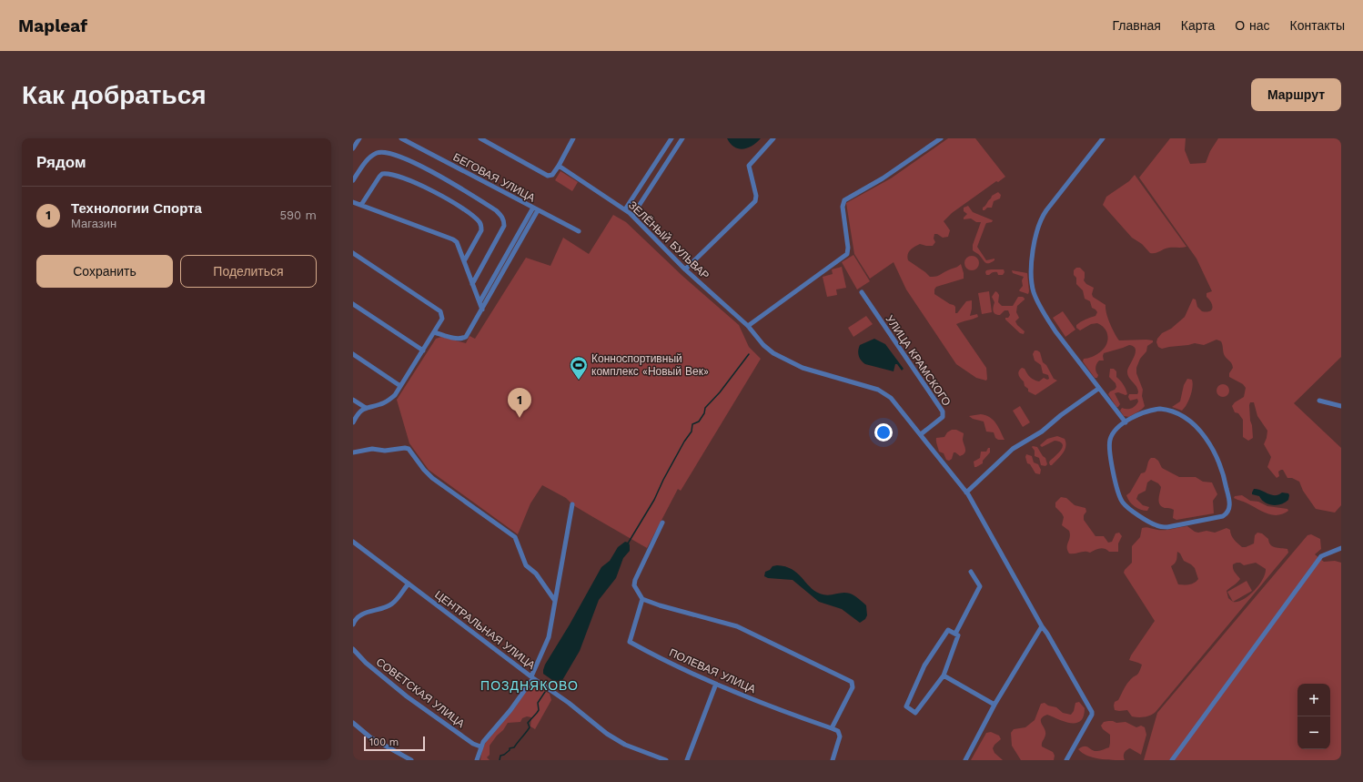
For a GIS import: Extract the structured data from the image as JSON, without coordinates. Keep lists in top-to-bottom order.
{
  "streets": {
    "street": [
      "БЕГОВАЯ УЛИЦА",
      "ЗЕЛЁНЫЙ БУЛЬВАР",
      "УЛИЦА КРАМСКОГО",
      "ЦЕНТРАЛЬНАЯ УЛИЦА",
      "ПОЛЕВАЯ УЛИЦА",
      "СОВЕТСКАЯ УЛИЦА"
    ]
  },
  "crossings": [
    ["ЗЕЛЁНЫЙ БУЛЬВАР", "УЛИЦА КРАМСКОГО"]
  ],
  "districts": ["ПОЗДНЯКОВО"],
  "places": {
    "sports": ["Конноспортивный комплекс «Новый Век»"]
  },
  "scale_bar": "100 m",
  "page": {
    "header": "Mapleaf",
    "nav": [
      "Главная",
      "Карта",
      "О нас",
      "Контакты"
    ],
    "buttons": [
      "Маршрут",
      ["Сохранить", "Поделиться"]
    ],
    "title": "Как добраться",
    "heading": "Рядом",
    "list": [
      {
        "mark": "1",
        "name": "Технологии Спорта",
        "note": "Магазин",
        "value": "590 m"
      }
    ],
    "pins": "1",
    "map_buttons": ["+", "−"],
    "scale": "100 m"
  }
}
